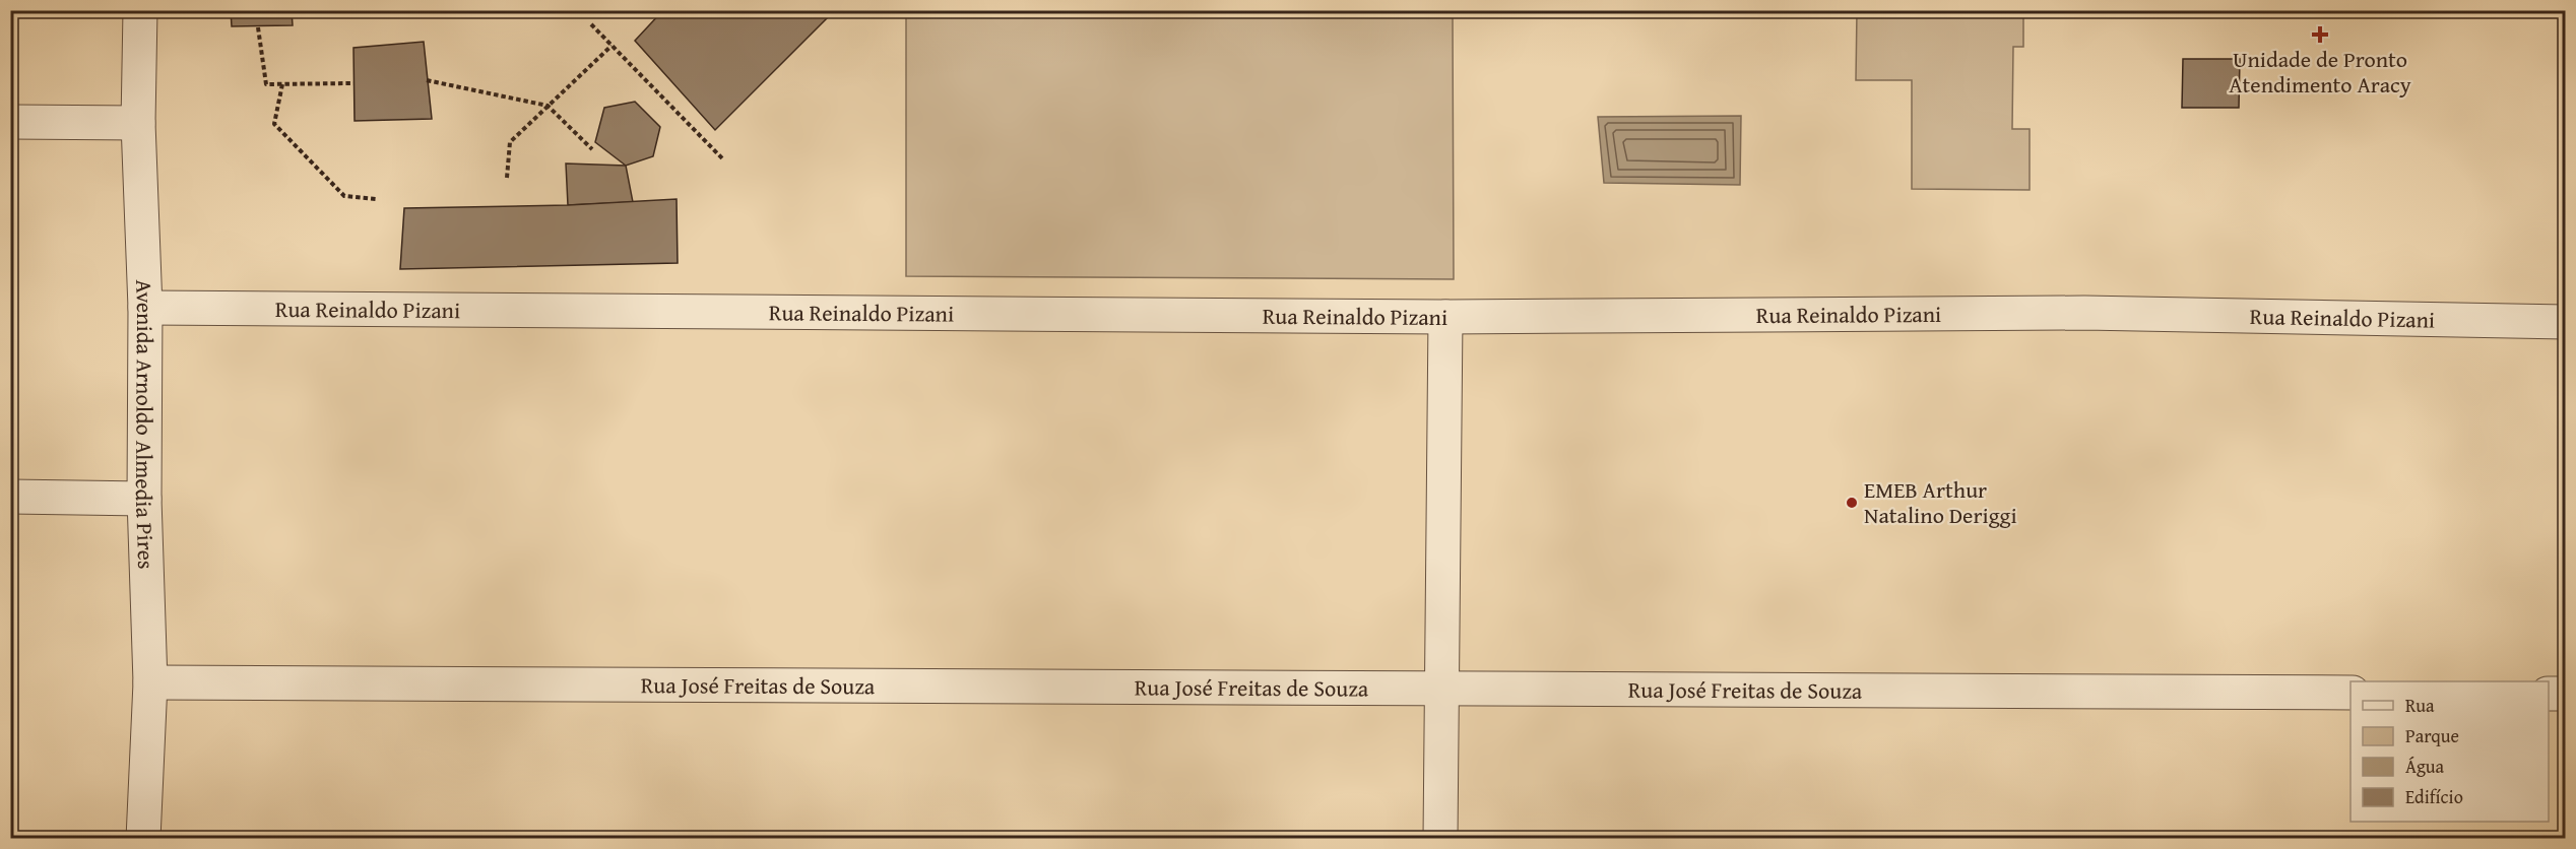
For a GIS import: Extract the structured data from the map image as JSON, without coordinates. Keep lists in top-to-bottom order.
{
  "streets": {
    "street": ["Rua Reinaldo Pizani", "Avenida Arnoldo Almedia Pires", "Rua José Freitas de Souza"]
  },
  "crossings": [
    ["Rua Reinaldo Pizani", "Avenida Arnoldo Almedia Pires"],
    ["Avenida Arnoldo Almedia Pires", "Rua José Freitas de Souza"]
  ],
  "places": {
    "health": ["Unidade de Pronto Atendimento Aracy"],
    "other": ["EMEB Arthur Natalino Deriggi"]
  },
  "legend": [
    "Rua",
    "Parque",
    "Água",
    "Edifício"
  ]
}
